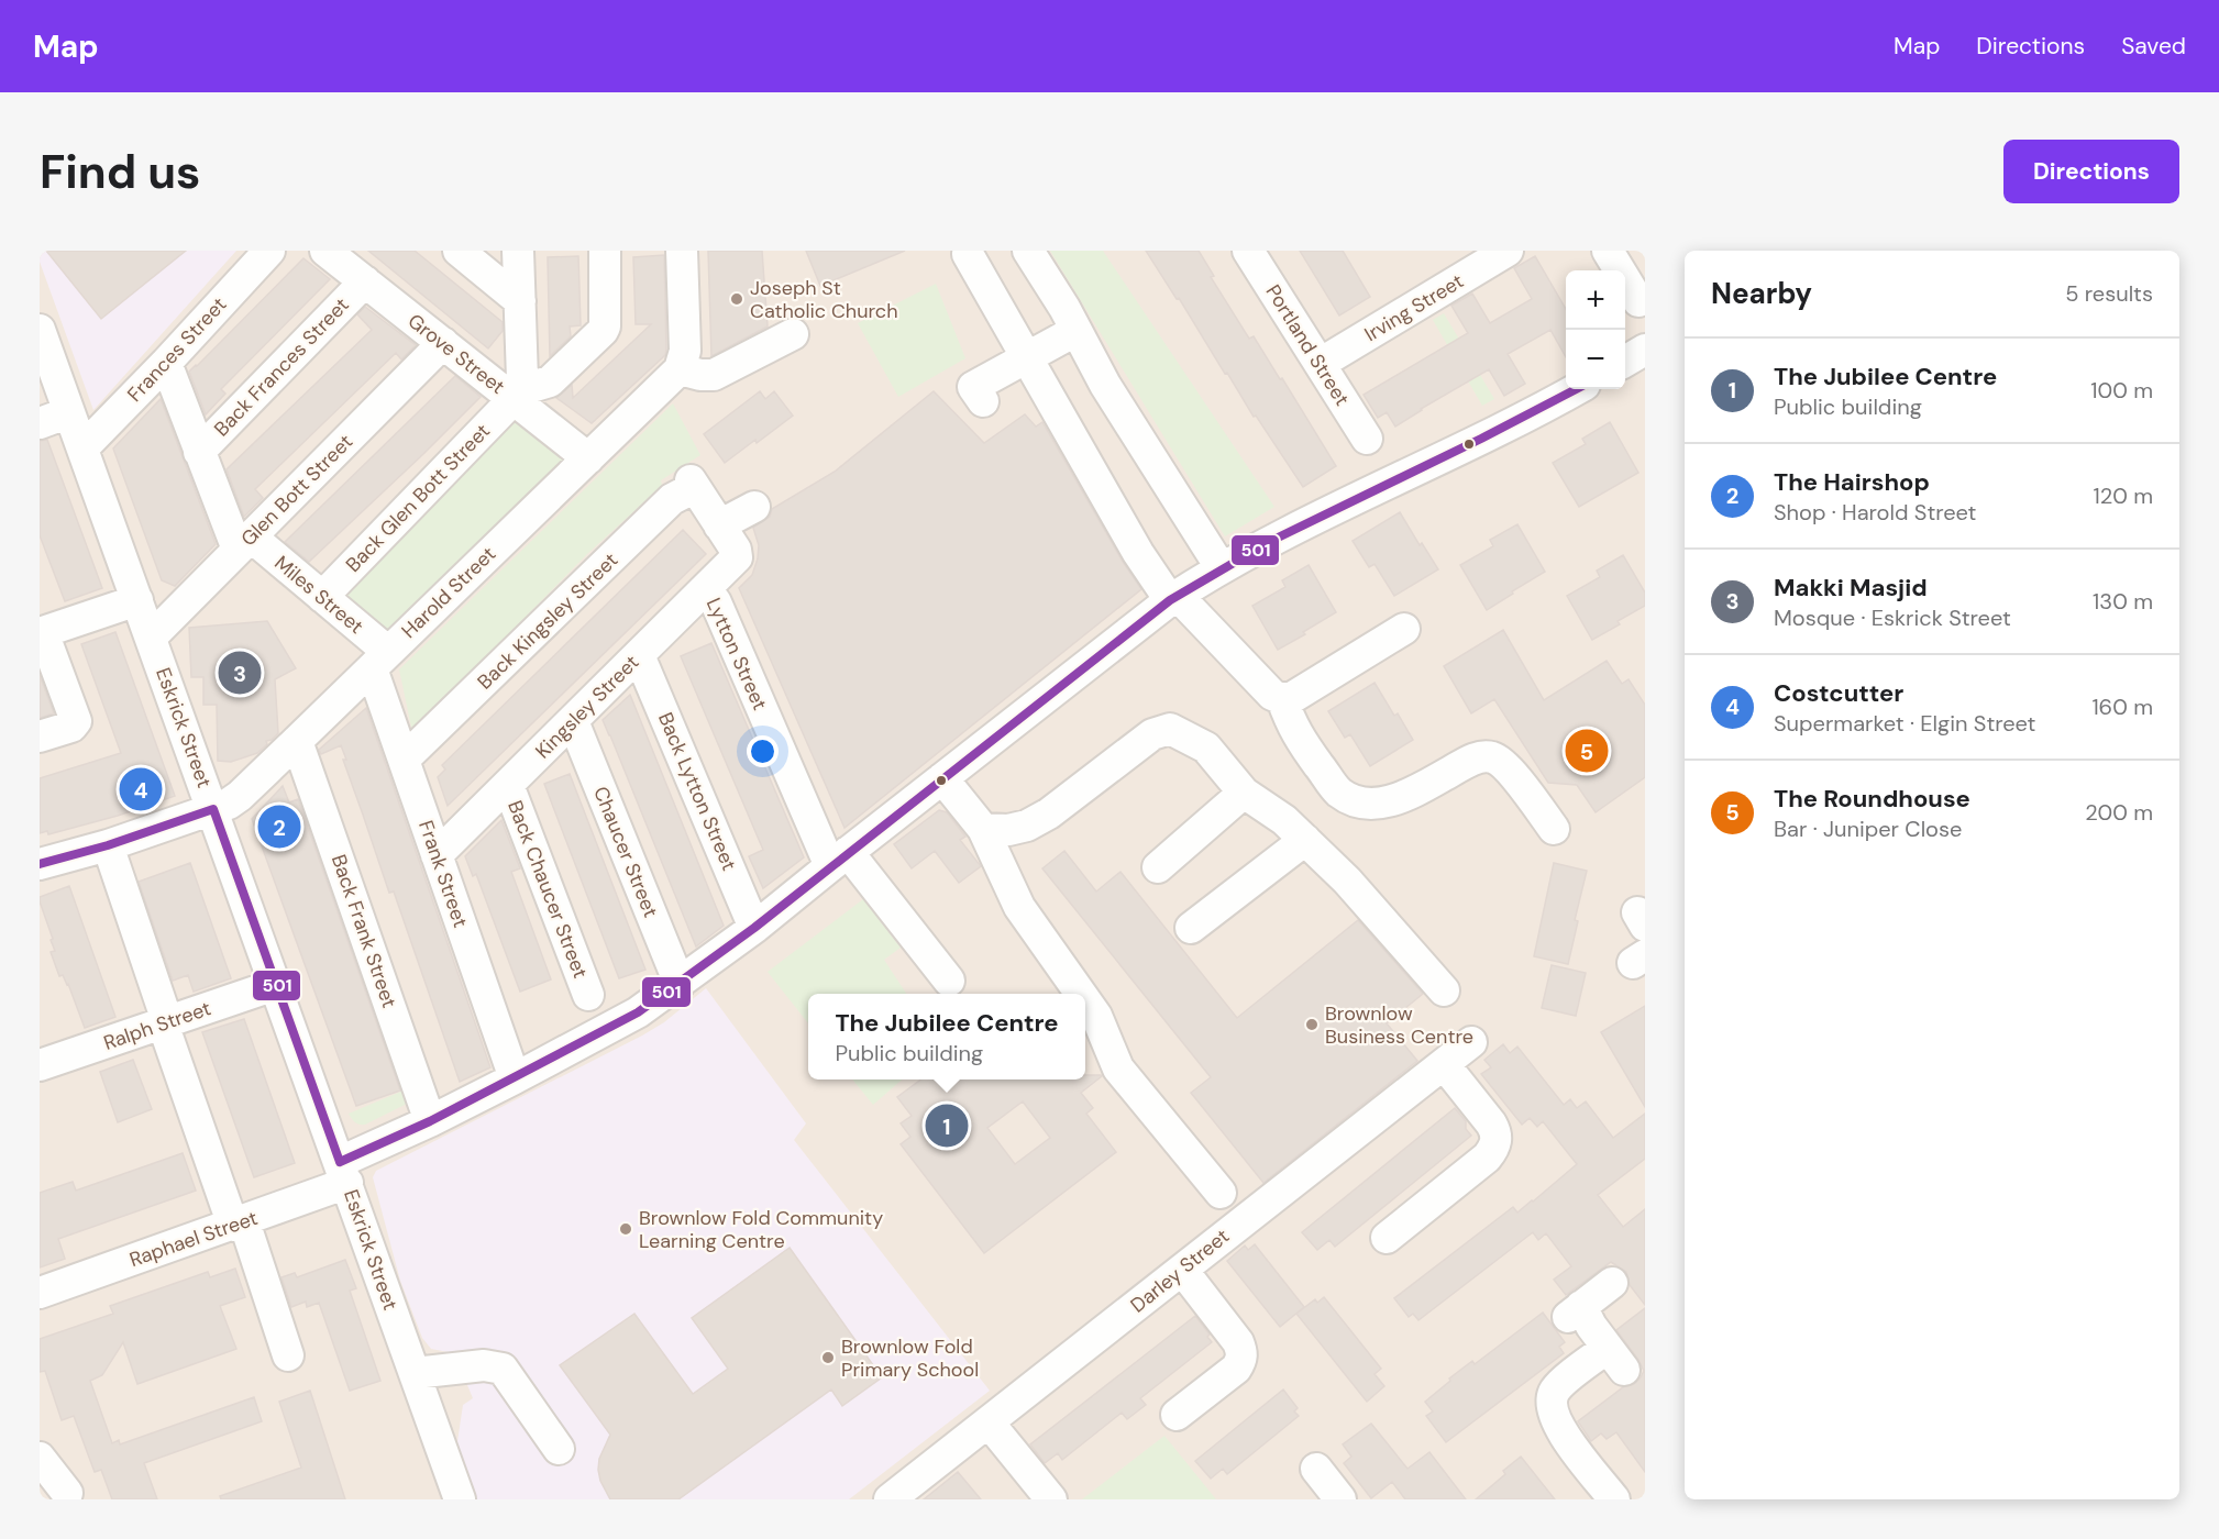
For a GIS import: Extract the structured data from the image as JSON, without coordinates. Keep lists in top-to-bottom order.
{
  "streets": {
    "street": [
      "Irving Street",
      "Portland Street",
      "Frances Street",
      "Grove Street",
      "Back Frances Street",
      "Glen Bott Street",
      "Back Glen Bott Street",
      "Harold Street",
      "Miles Street",
      "Back Kingsley Street",
      "Lytton Street",
      "Kingsley Street",
      "Eskrick Street",
      "Back Lytton Street",
      "Chaucer Street",
      "Frank Street",
      "Back Chaucer Street",
      "Back Frank Street",
      "Ralph Street",
      "Raphael Street",
      "Darley Street"
    ]
  },
  "crossings": [
    ["Irving Street", "Portland Street"],
    ["Frances Street", "Eskrick Street"],
    ["Grove Street", "Back Frances Street"],
    ["Grove Street", "Glen Bott Street"],
    ["Grove Street", "Back Glen Bott Street"],
    ["Grove Street", "Harold Street"],
    ["Glen Bott Street", "Miles Street"],
    ["Glen Bott Street", "Eskrick Street"],
    ["Back Glen Bott Street", "Miles Street"],
    ["Harold Street", "Miles Street"],
    ["Harold Street", "Eskrick Street"],
    ["Harold Street", "Frank Street"],
    ["Harold Street", "Back Frank Street"],
    ["Miles Street", "Frank Street"],
    ["Back Kingsley Street", "Kingsley Street"],
    ["Back Kingsley Street", "Frank Street"],
    ["Lytton Street", "Kingsley Street"],
    ["Lytton Street", "Raphael Street"],
    ["Kingsley Street", "Back Lytton Street"],
    ["Kingsley Street", "Chaucer Street"],
    ["Kingsley Street", "Frank Street"],
    ["Kingsley Street", "Back Chaucer Street"],
    ["Eskrick Street", "Ralph Street"],
    ["Eskrick Street", "Raphael Street"],
    ["Back Lytton Street", "Raphael Street"],
    ["Chaucer Street", "Raphael Street"],
    ["Frank Street", "Raphael Street"],
    ["Back Frank Street", "Raphael Street"]
  ],
  "places": [
    "Joseph St Catholic Church",
    "Brownlow Business Centre",
    "Brownlow Fold Community Learning Centre",
    "Brownlow Fold Primary School"
  ],
  "lines": ["transit line 501"],
  "page": {
    "header": "Map",
    "nav": ["Map", "Directions", "Saved"],
    "buttons": "Directions",
    "title": "Find us",
    "heading": ["Nearby", "5 results"],
    "map_buttons": ["+", "−"],
    "list": [
      {
        "mark": "1",
        "name": "The Jubilee Centre",
        "note": "Public building",
        "value": "100 m"
      },
      {
        "mark": "2",
        "name": "The Hairshop",
        "note": "Shop · Harold Street",
        "value": "120 m"
      },
      {
        "mark": "3",
        "name": "Makki Masjid",
        "note": "Mosque · Eskrick Street",
        "value": "130 m"
      },
      {
        "mark": "4",
        "name": "Costcutter",
        "note": "Supermarket · Elgin Street",
        "value": "160 m"
      },
      {
        "mark": "5",
        "name": "The Roundhouse",
        "note": "Bar · Juniper Close",
        "value": "200 m"
      }
    ],
    "pins": [
      "3",
      "5",
      "4",
      "2",
      "1"
    ],
    "popup": ["The Jubilee Centre", "Public building"]
  }
}
